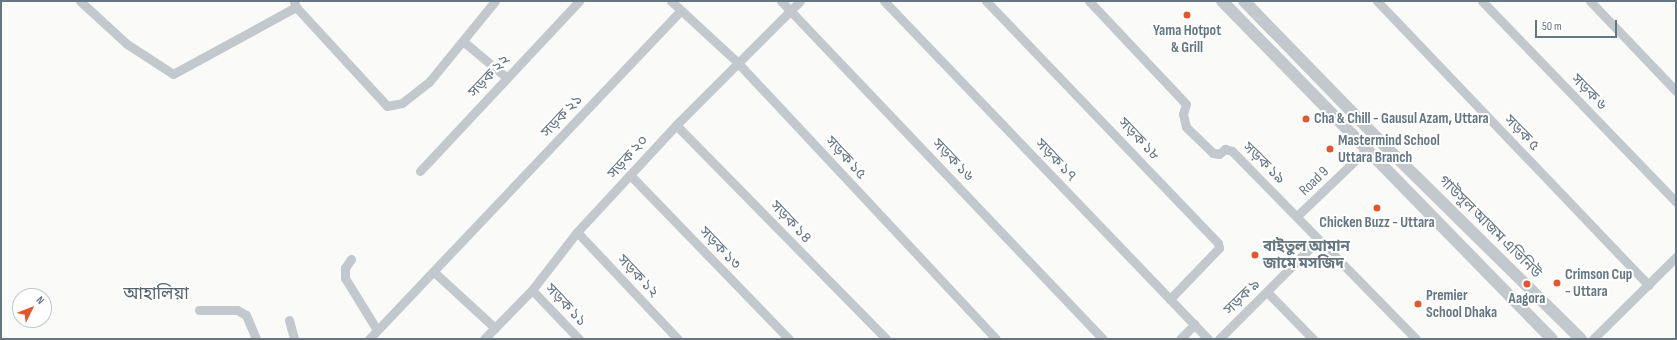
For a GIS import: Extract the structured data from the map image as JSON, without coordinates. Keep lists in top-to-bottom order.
{
  "streets": {
    "street": [
      "সড়ক ২২",
      "সড়ক ৬",
      "সড়ক ২১",
      "সড়ক ৫",
      "সড়ক ১৮",
      "সড়ক ২০",
      "সড়ক ১৫",
      "সড়ক ১৬",
      "সড়ক ১৭",
      "সড়ক ১৯",
      "Road 9",
      "সড়ক ১৪",
      "গাউসুল আজম এভিনিউ",
      "সড়ক ১৩",
      "সড়ক ১২",
      "সড়ক ৯",
      "সড়ক ১১"
    ]
  },
  "crossings": [
    ["সড়ক ২১", "সড়ক ১৫"],
    ["সড়ক ১৮", "সড়ক ১৭"],
    ["সড়ক ২০", "সড়ক ১৫"],
    ["সড়ক ২০", "সড়ক ১৬"],
    ["সড়ক ২০", "সড়ক ১৪"],
    ["সড়ক ২০", "সড়ক ১৩"],
    ["সড়ক ২০", "সড়ক ১২"],
    ["সড়ক ২০", "সড়ক ১১"],
    ["সড়ক ১৯", "Road 9"],
    ["সড়ক ১৯", "সড়ক ৯"]
  ],
  "districts": ["আহালিয়া"],
  "places": [
    "Yama Hotpot & Grill",
    "Cha & Chill - Gausul Azam, Uttara",
    "Mastermind School Uttara Branch",
    "Chicken Buzz - Uttara",
    "বাইতুল আমান জামে মসজিদ",
    "Crimson Cup - Uttara",
    "Aagora",
    "Premier School Dhaka"
  ],
  "scale_bar": "50 m",
  "north": "top right"
}
